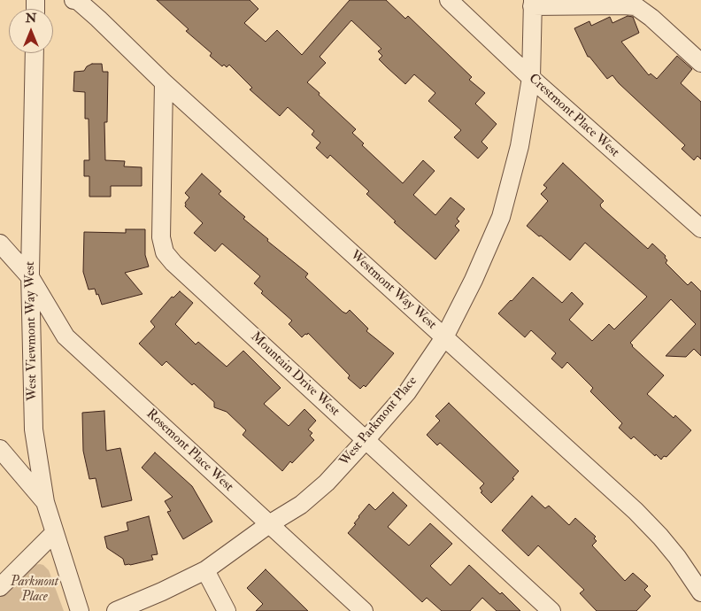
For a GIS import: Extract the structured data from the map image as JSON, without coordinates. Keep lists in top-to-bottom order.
{
  "streets": {
    "street": [
      "Crestmont Place West",
      "Westmont Way West",
      "West Viewmont Way West",
      "Mountain Drive West",
      "West Parkmont Place",
      "Rosemont Place West"
    ]
  },
  "crossings": [
    ["Crestmont Place West", "West Parkmont Place"],
    ["Westmont Way West", "Mountain Drive West"],
    ["Westmont Way West", "West Parkmont Place"],
    ["West Viewmont Way West", "Rosemont Place West"],
    ["Mountain Drive West", "West Parkmont Place"],
    ["West Parkmont Place", "Rosemont Place West"]
  ],
  "parks": ["Parkmont Place"],
  "north": "top"
}
